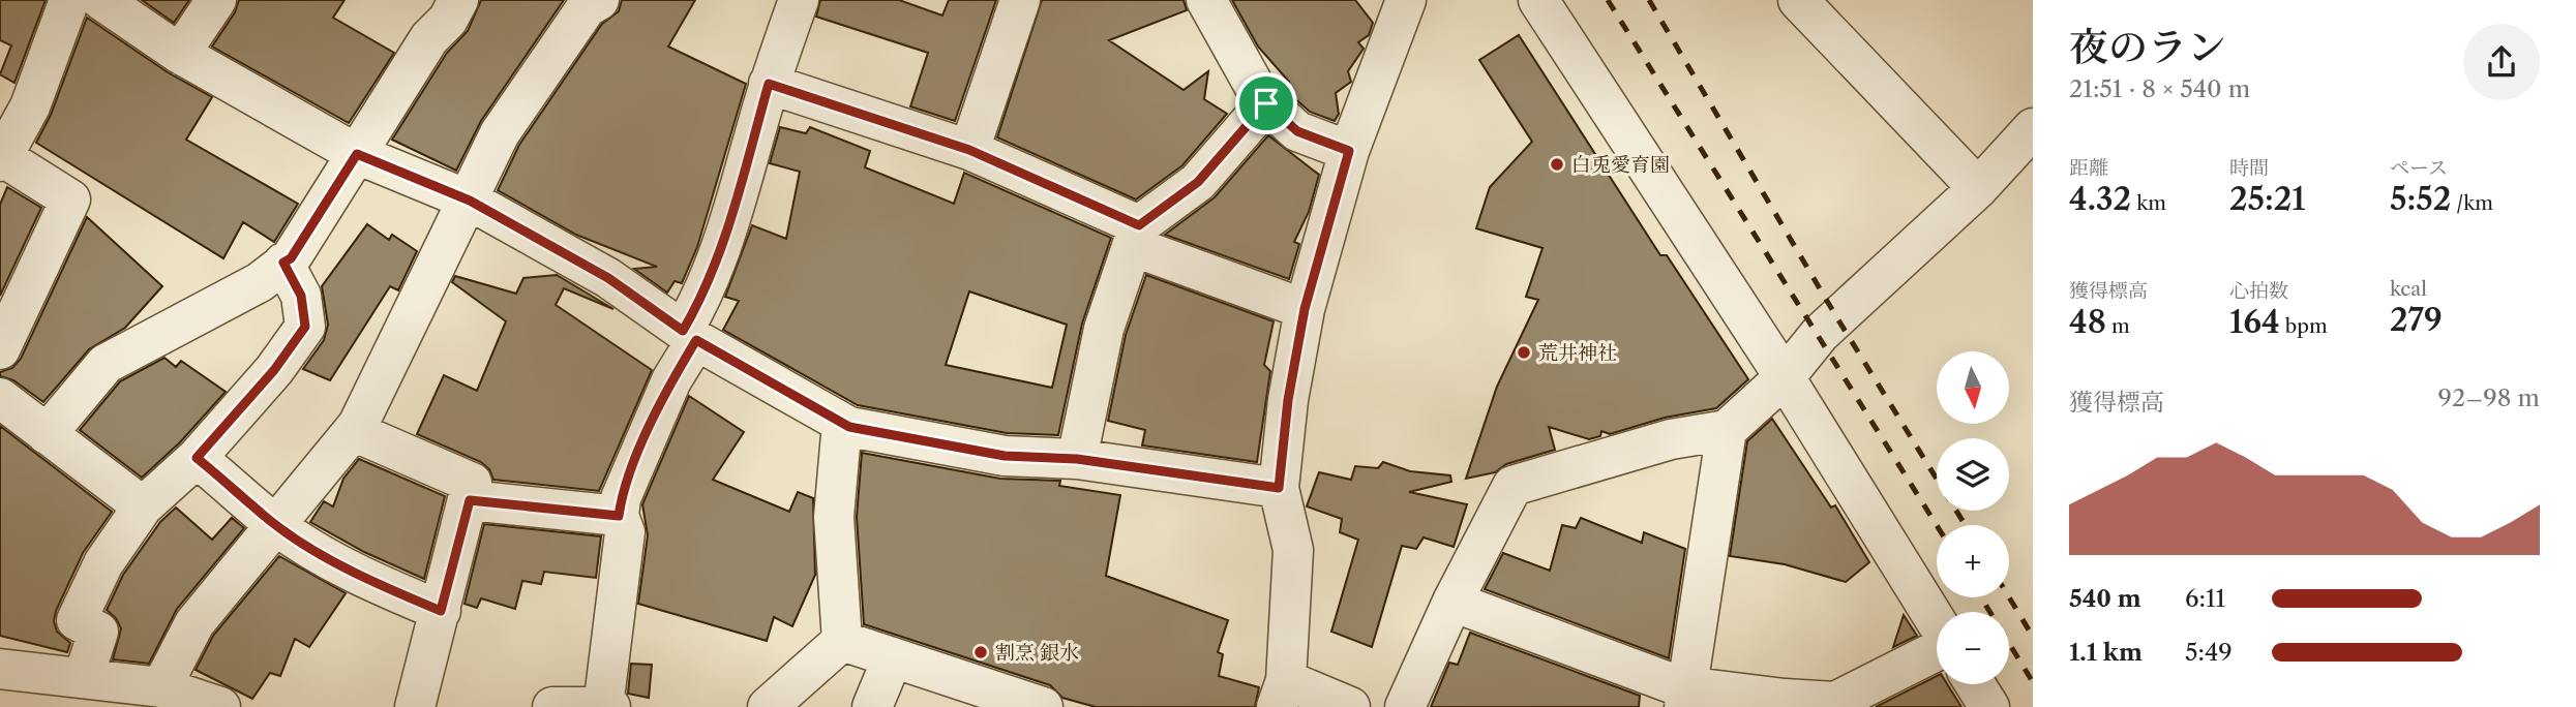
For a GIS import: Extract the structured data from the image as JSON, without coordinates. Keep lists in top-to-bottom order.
{
  "places": ["白兎愛育園", "荒井神社", "割烹 銀水"],
  "north": "bottom",
  "page": {
    "heading": ["夜のラン", "21:51 · 8 × 540 m"],
    "stats": [
      ["距離", "4.32 km"],
      ["時間", "25:21"],
      ["ペース", "5:52 /km"],
      ["獲得標高", "48 m"],
      ["心拍数", "164 bpm"],
      ["kcal", "279"]
    ],
    "map_buttons": ["+", "−"],
    "chart": ["獲得標高", "92–98 m"],
    "list": [
      {
        "name": "540 m",
        "note": "6:11"
      },
      {
        "name": "1.1 km",
        "note": "5:49"
      }
    ]
  }
}
